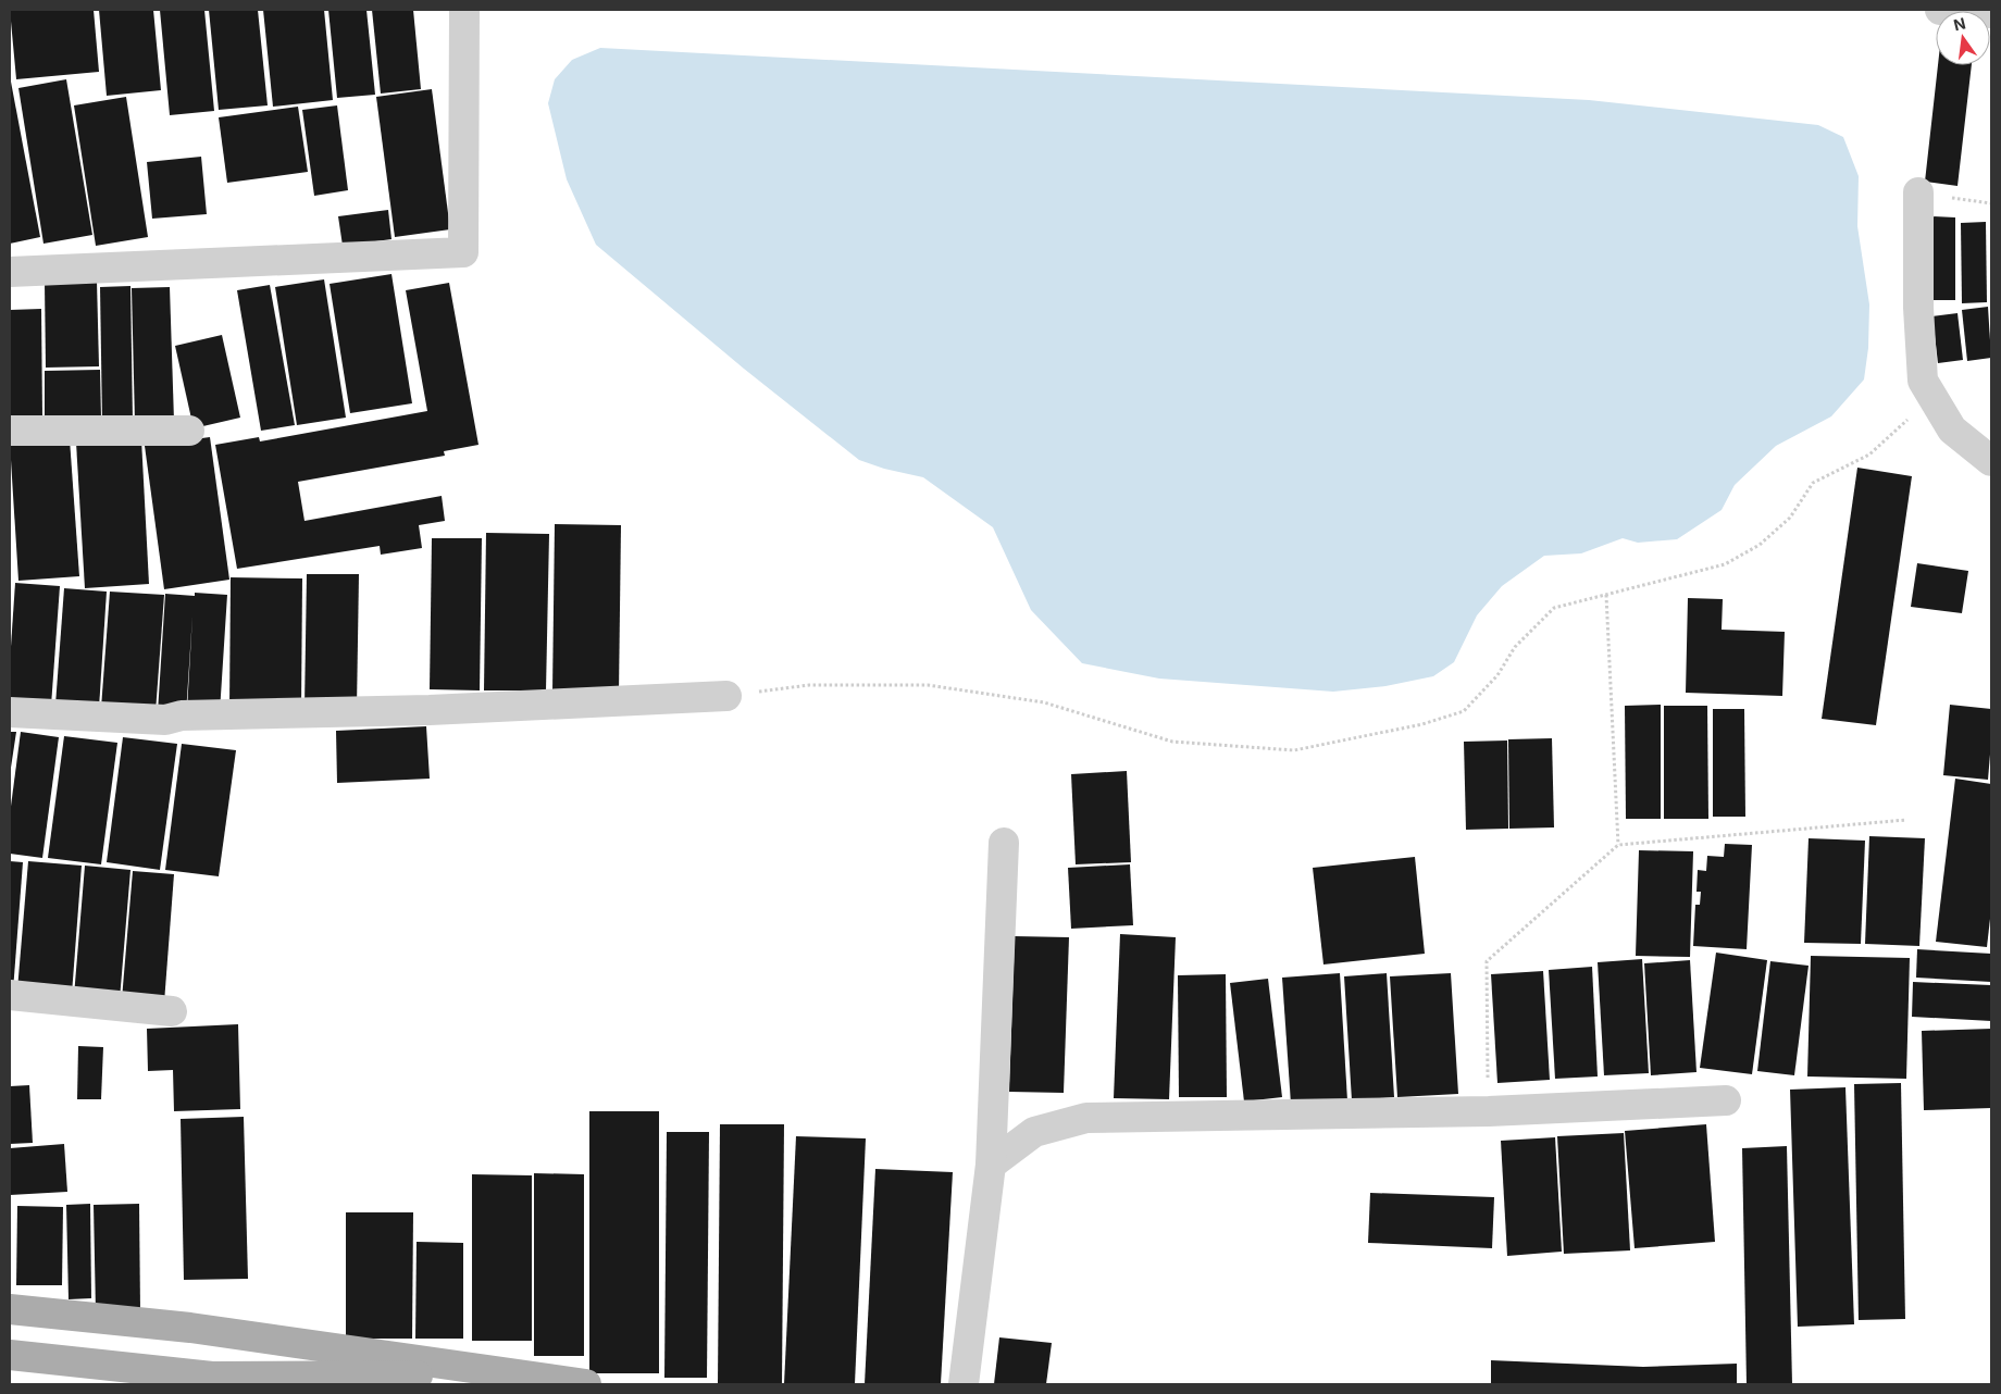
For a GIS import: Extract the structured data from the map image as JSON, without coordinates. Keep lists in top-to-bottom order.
{
  "north": "top"
}
